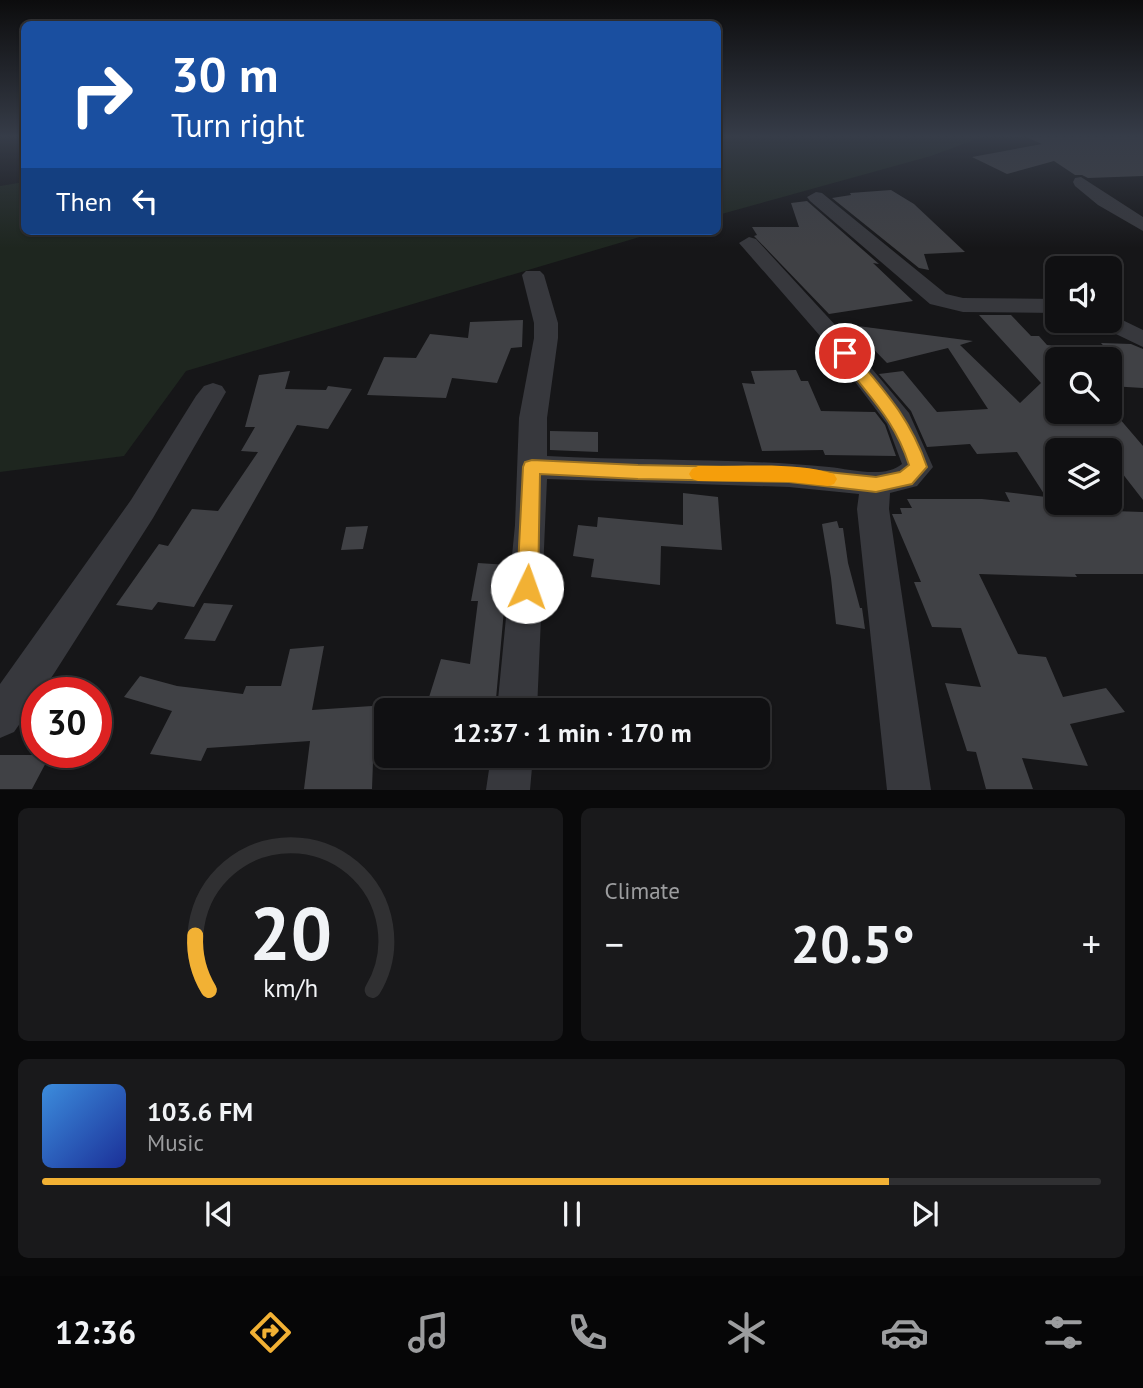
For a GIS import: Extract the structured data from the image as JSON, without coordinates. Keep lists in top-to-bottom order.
{
  "page": {
    "turn": ["30 m", "Turn right"],
    "then": "Then",
    "limit": "30",
    "trip": "12:37 · 1 min · 170 m",
    "tile": "Climate",
    "heat": ["−", "20.5°", "+"],
    "song": ["103.6 FM", "Music"],
    "tabs": "12:36",
    "gauge": ["20", "km/h"]
  }
}
